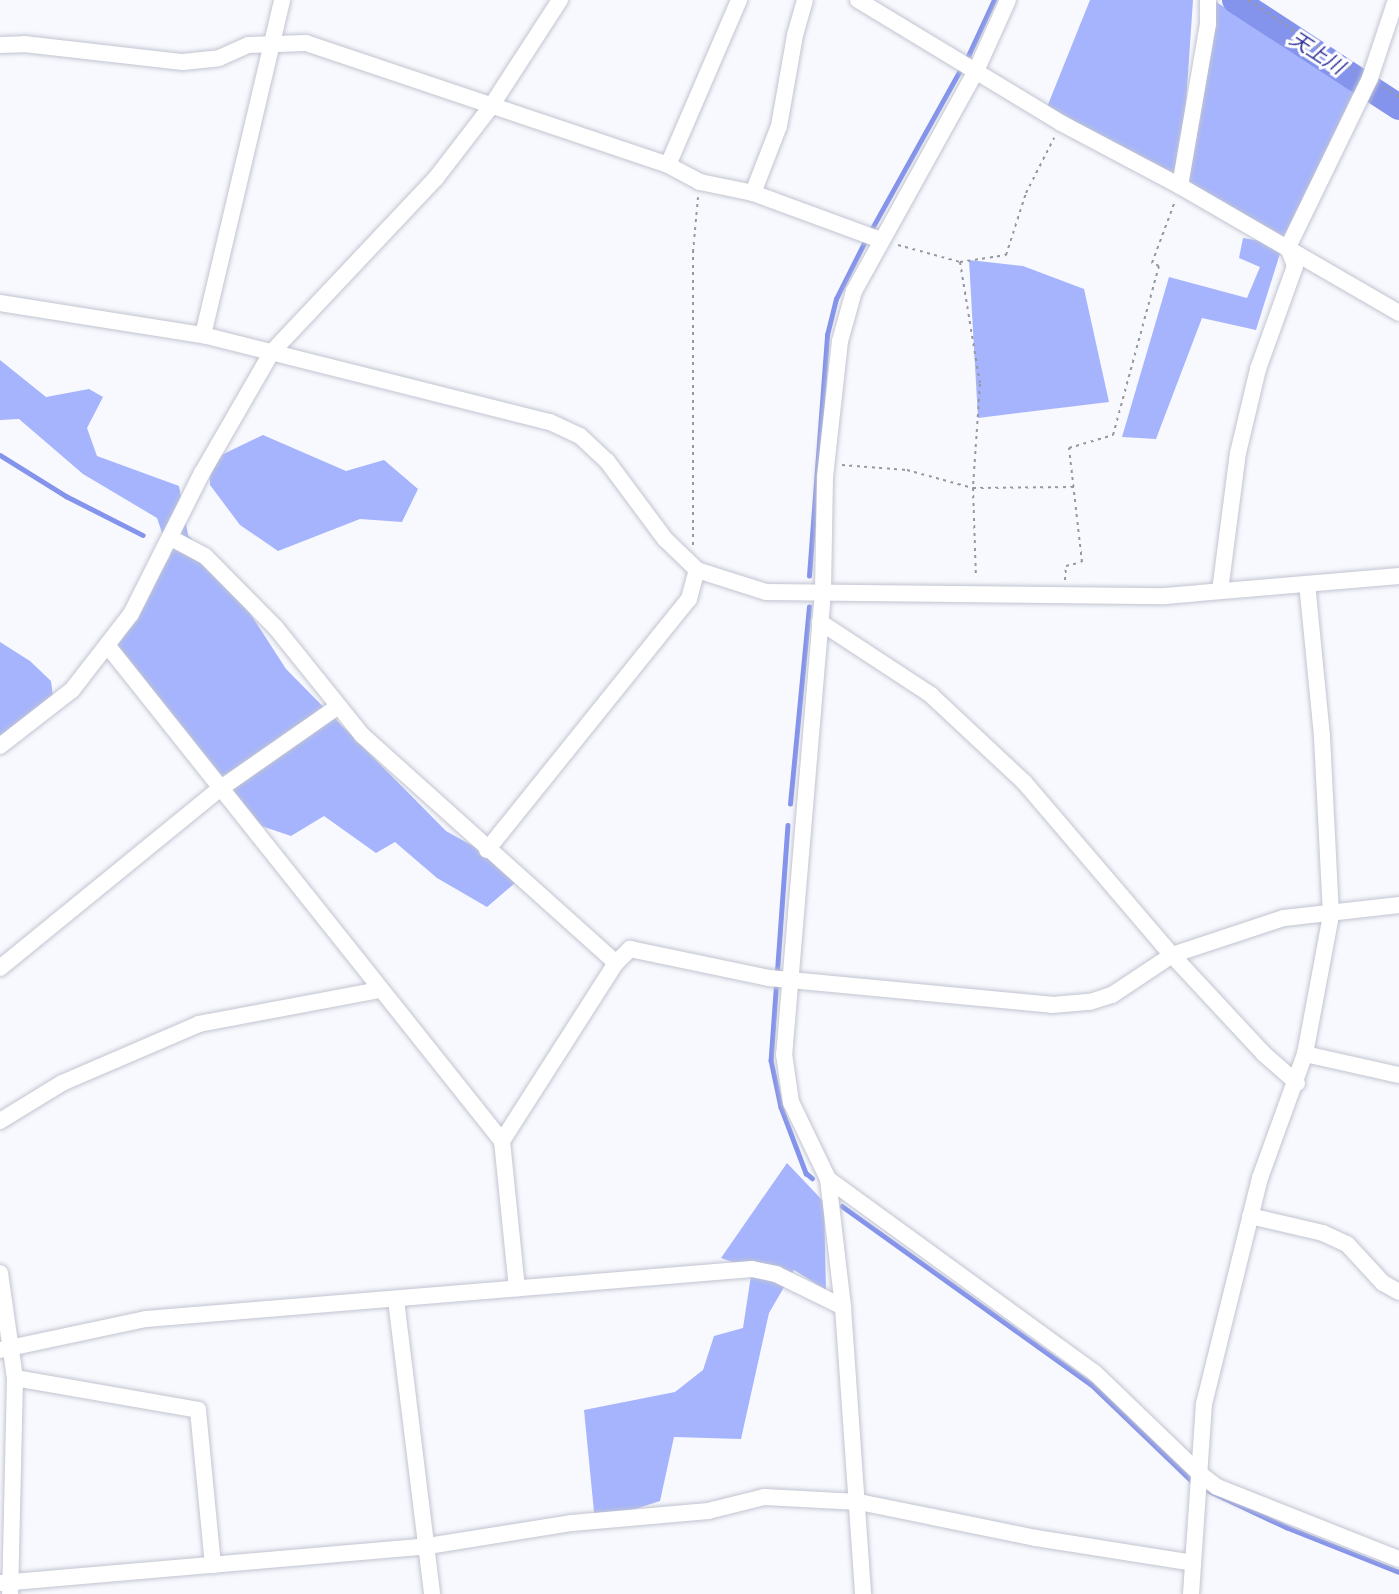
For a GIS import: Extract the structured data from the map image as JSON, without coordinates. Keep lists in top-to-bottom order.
{
  "water": ["天上川"]
}
